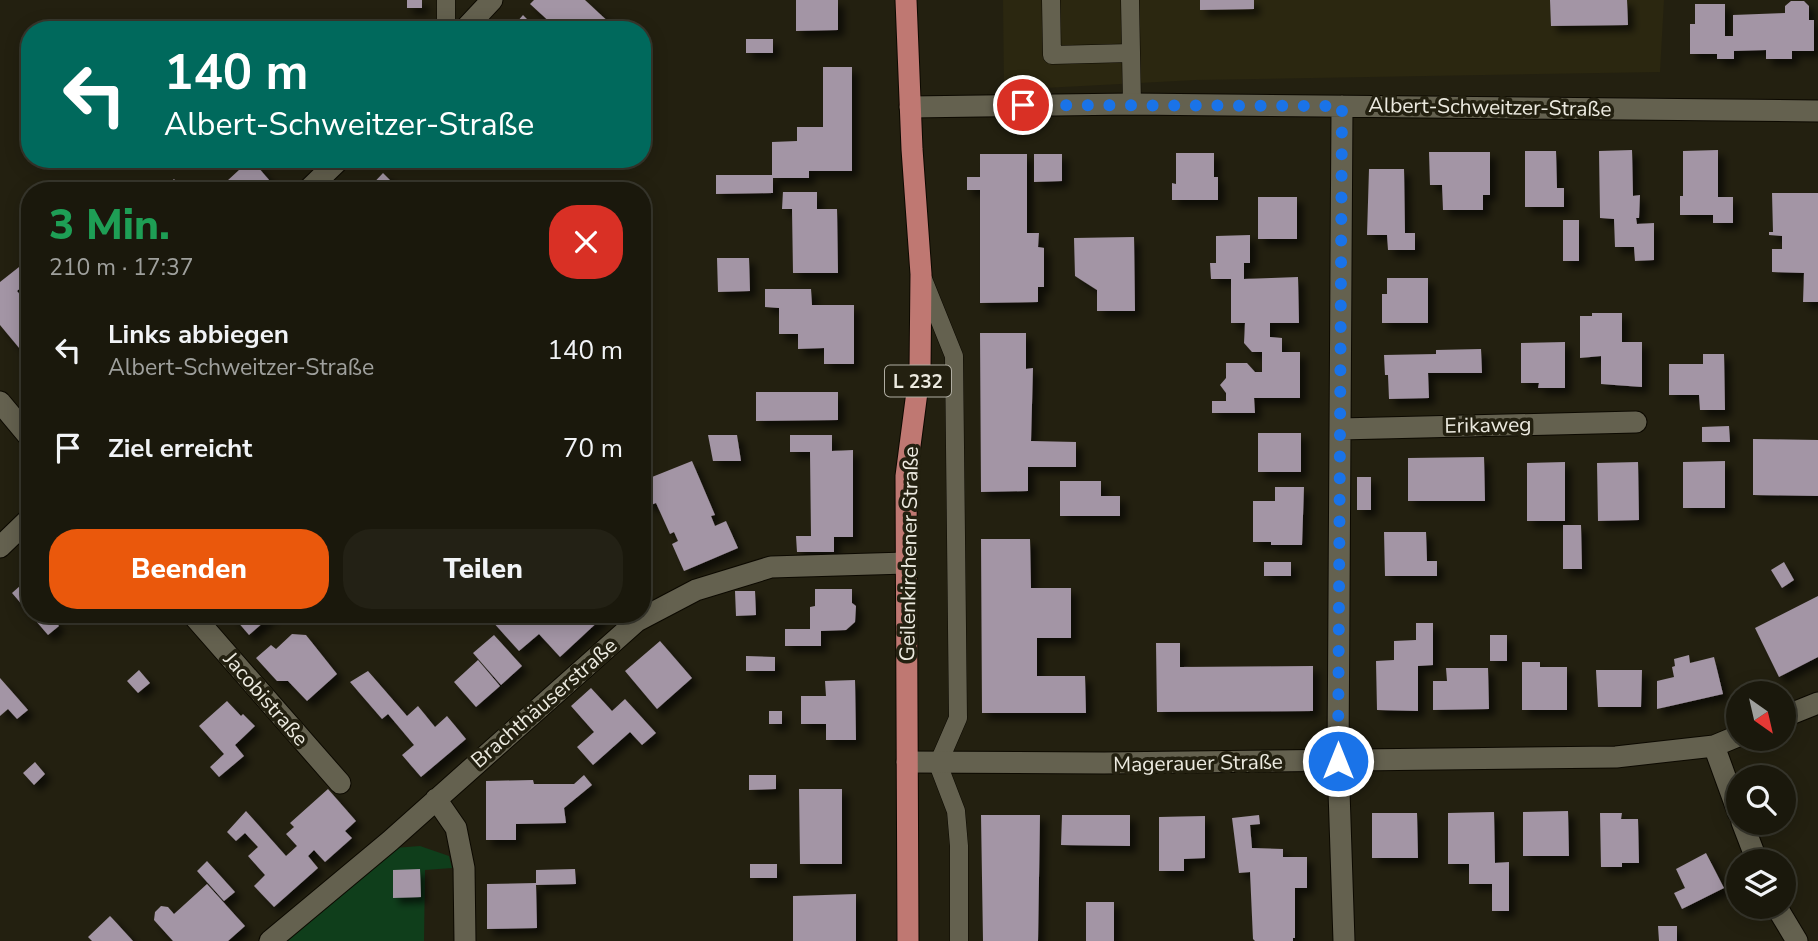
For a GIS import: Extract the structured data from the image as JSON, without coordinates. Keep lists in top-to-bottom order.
{
  "streets": {
    "main road": ["L 232", "Geilenkirchener Straße"],
    "street": [
      "Albert-Schweitzer-Straße",
      "Erikaweg",
      "Jacobistraße",
      "Brachthäuserstraße",
      "Magerauer Straße"
    ]
  },
  "crossings": [
    ["Albert-Schweitzer-Straße", "Geilenkirchener Straße"],
    ["Geilenkirchener Straße", "Brachthäuserstraße"],
    ["Geilenkirchener Straße", "Magerauer Straße"]
  ],
  "north": "bottom right",
  "page": {
    "turn": ["140 m", "Albert-Schweitzer-Straße"],
    "heading": ["3 Min.", "210 m · 17:37"],
    "list": [
      {
        "name": "Links abbiegen",
        "note": "Albert-Schweitzer-Straße",
        "value": "140 m"
      },
      {
        "name": "Ziel erreicht",
        "value": "70 m"
      }
    ],
    "buttons": ["Beenden", "Teilen"]
  }
}
